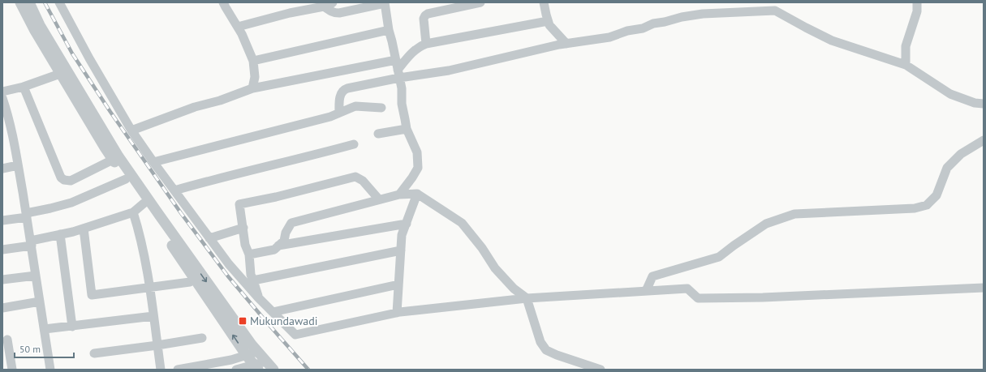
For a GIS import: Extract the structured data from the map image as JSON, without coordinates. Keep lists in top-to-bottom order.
{
  "places": {
    "transit": ["Mukundawadi"]
  },
  "scale_bar": "50 m"
}
